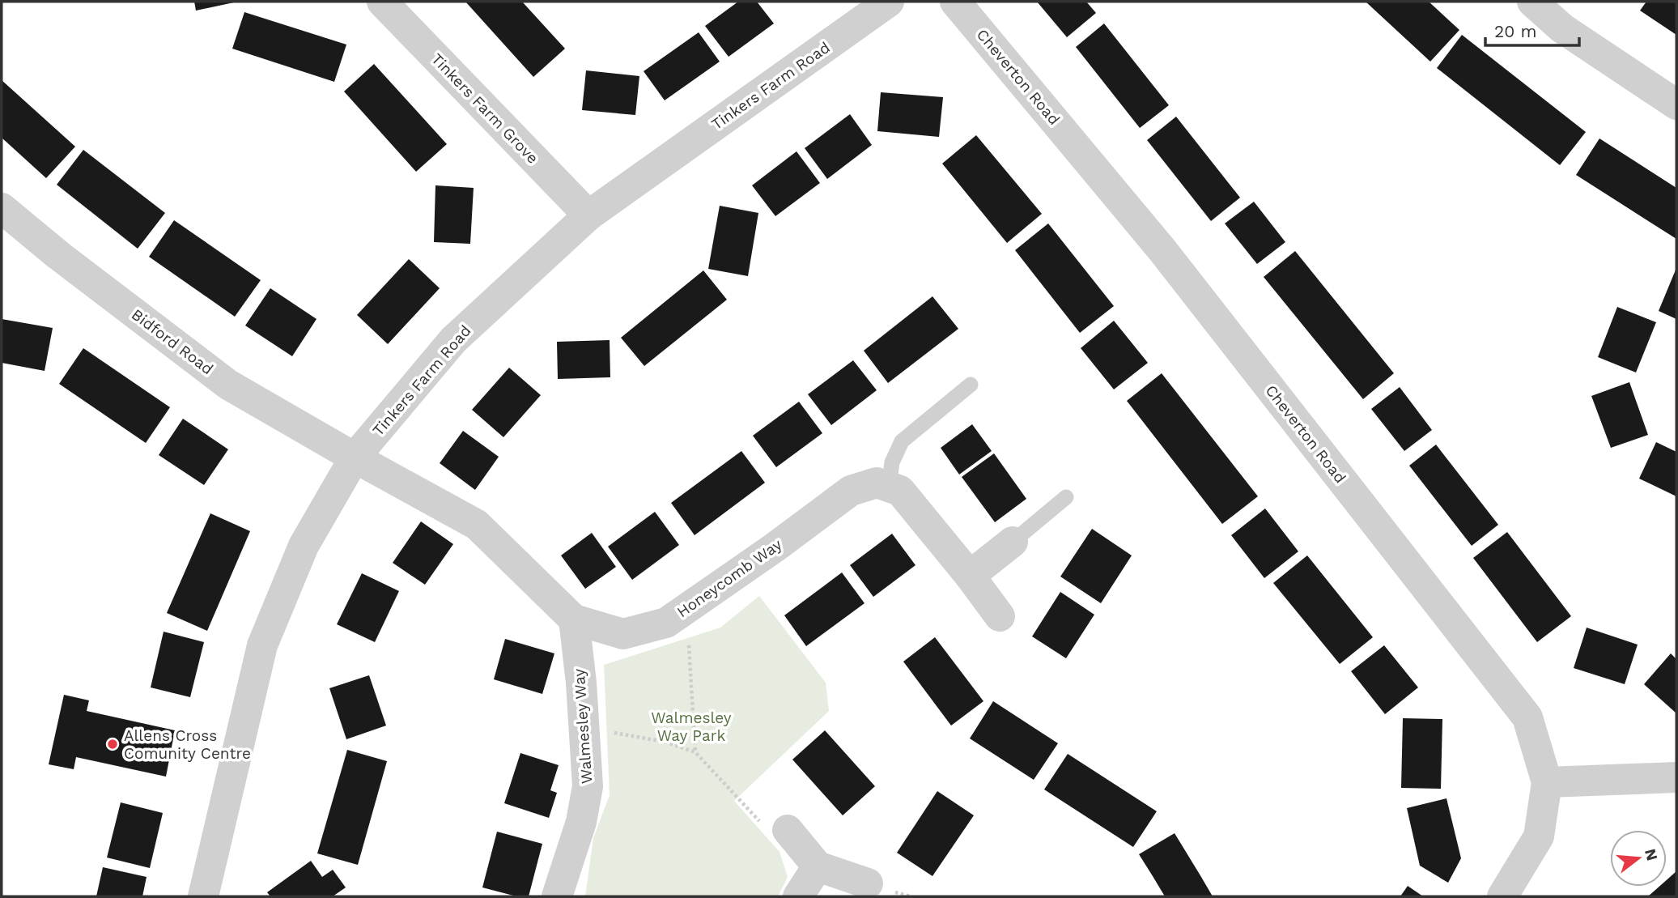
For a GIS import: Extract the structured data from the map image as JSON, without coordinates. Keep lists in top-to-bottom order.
{
  "streets": {
    "street": [
      "Cheverton Road",
      "Tinkers Farm Road",
      "Tinkers Farm Grove",
      "Bidford Road",
      "Honeycomb Way",
      "Walmesley Way"
    ]
  },
  "crossings": [
    ["Tinkers Farm Road", "Tinkers Farm Grove"],
    ["Tinkers Farm Road", "Bidford Road"],
    ["Tinkers Farm Road", "Honeycomb Way"],
    ["Bidford Road", "Honeycomb Way"],
    ["Honeycomb Way", "Walmesley Way"]
  ],
  "parks": ["Walmesley Way Park"],
  "places": ["Allens Cross Comunity Centre"],
  "scale_bar": "20 m",
  "north": "right"
}
